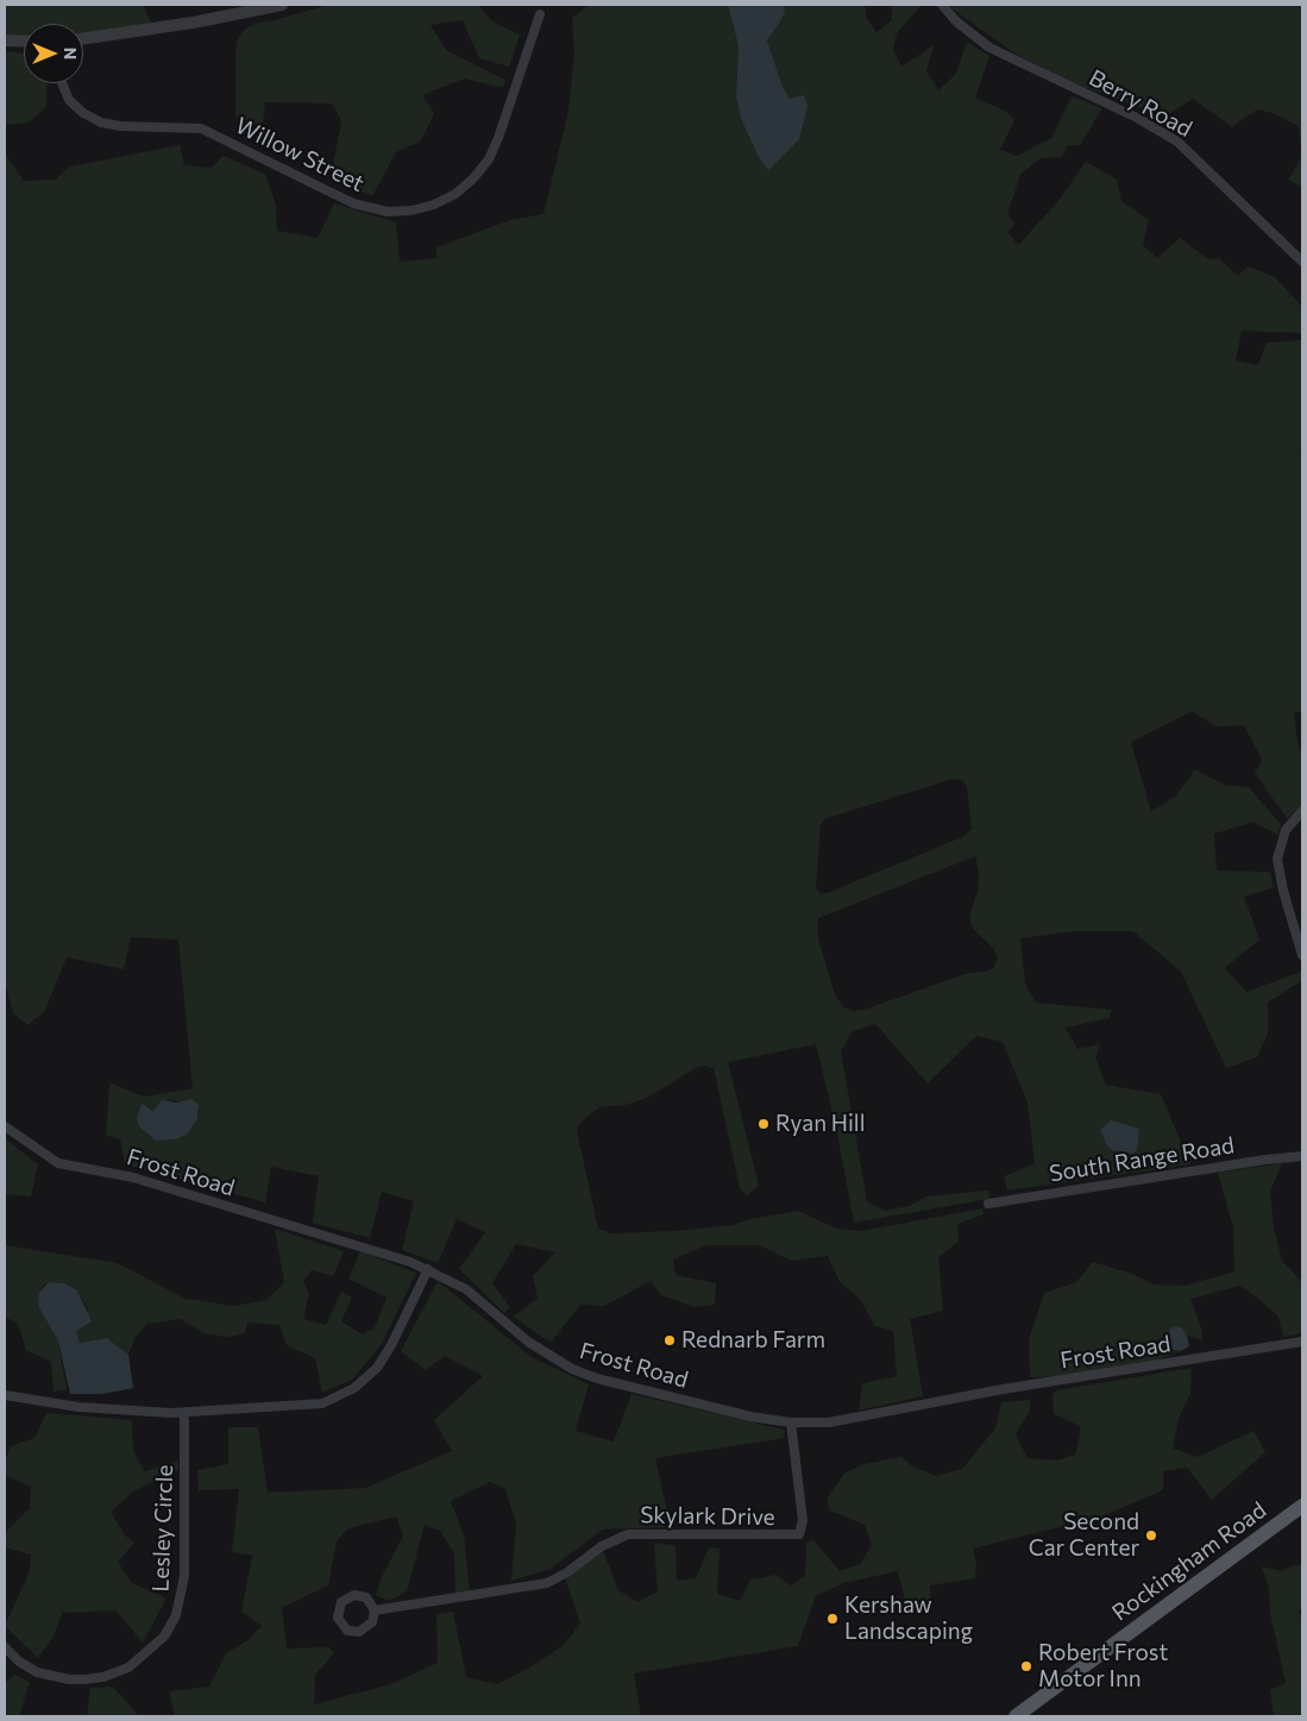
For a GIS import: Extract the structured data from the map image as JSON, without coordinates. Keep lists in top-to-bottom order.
{
  "streets": {
    "main road": ["Rockingham Road"],
    "street": [
      "Berry Road",
      "Willow Street",
      "South Range Road",
      "Frost Road",
      "Skylark Drive",
      "Lesley Circle"
    ]
  },
  "crossings": [
    ["Frost Road", "Skylark Drive"]
  ],
  "places": [
    "Ryan Hill",
    "Rednarb Farm",
    "Second Car Center",
    "Kershaw Landscaping",
    "Robert Frost Motor Inn"
  ],
  "north": "right"
}
